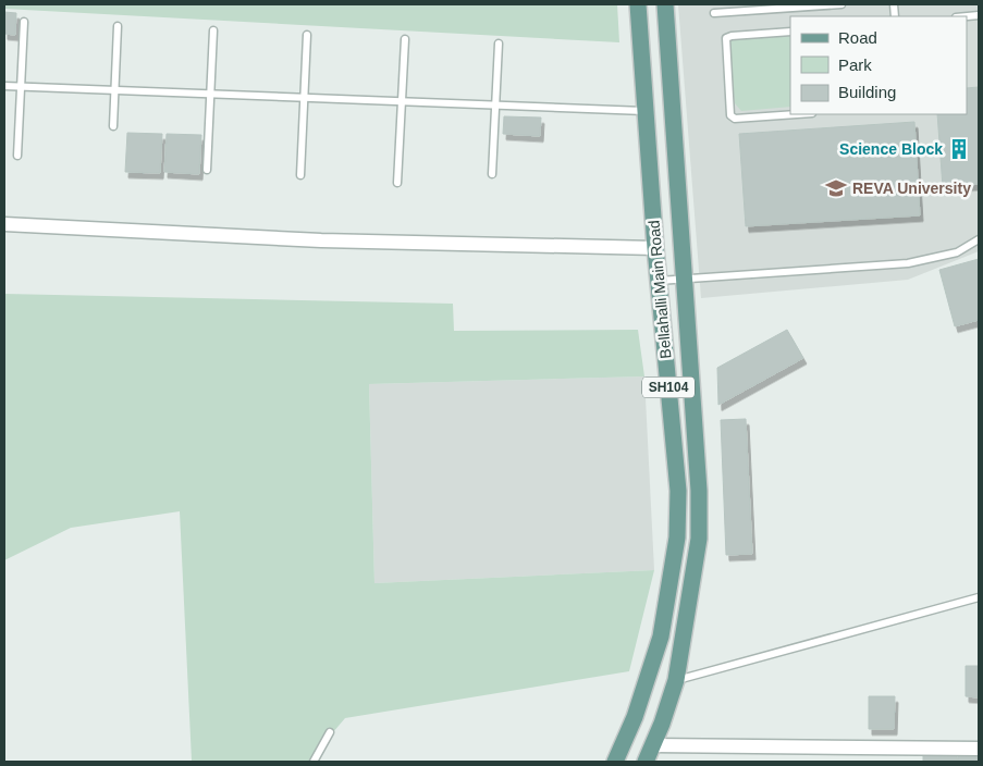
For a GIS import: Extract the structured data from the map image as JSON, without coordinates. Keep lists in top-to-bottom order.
{
  "streets": {
    "main road": ["Bellahalli Main Road", "SH104"]
  },
  "places": {
    "building": ["Science Block"],
    "school or university": ["REVA University"]
  },
  "legend": ["Road", "Park", "Building"]
}
